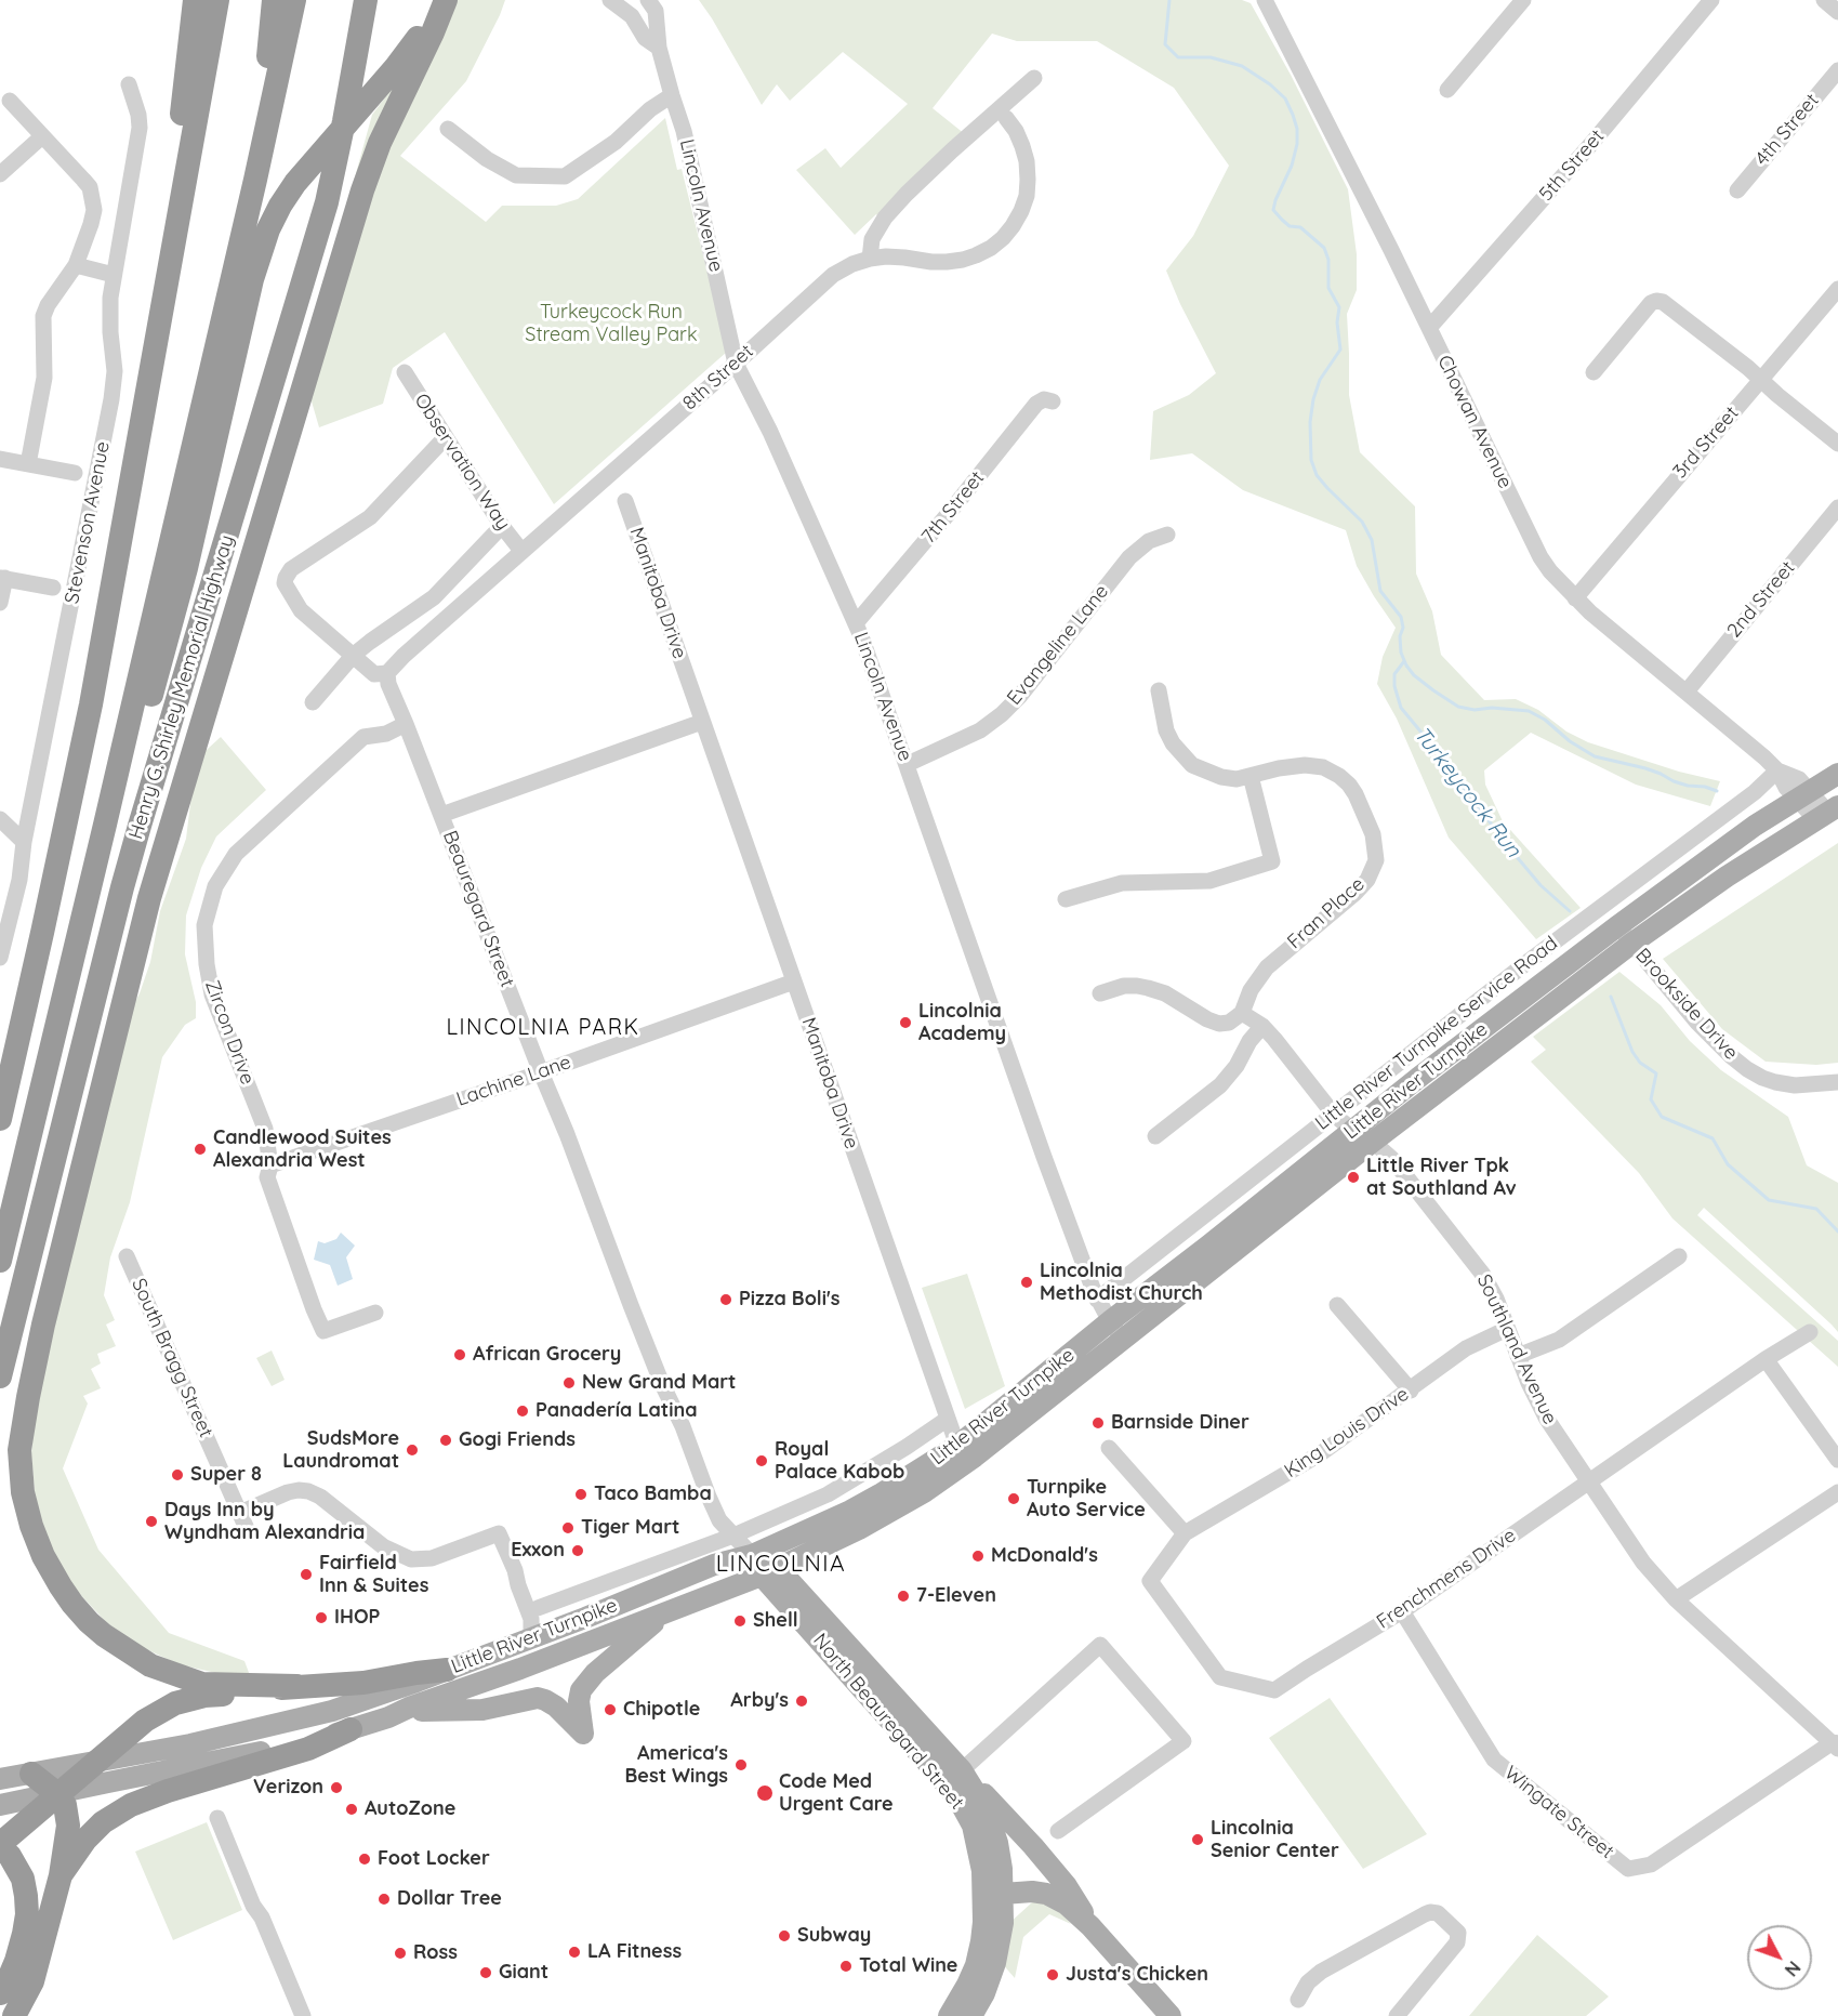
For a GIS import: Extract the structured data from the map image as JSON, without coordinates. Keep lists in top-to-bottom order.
{
  "streets": {
    "highway": ["Henry G. Shirley Memorial Highway"],
    "main road": ["Beauregard Street", "Little River Turnpike", "North Beauregard Street"],
    "street": [
      "4th Street",
      "5th Street",
      "Lincoln Avenue",
      "8th Street",
      "Chowan Avenue",
      "3rd Street",
      "Observation Way",
      "7th Street",
      "Stevenson Avenue",
      "Manitoba Drive",
      "2nd Street",
      "Evangeline Lane",
      "Fran Place",
      "Brookside Drive",
      "Zircon Drive",
      "Little River Turnpike Service Road",
      "Lachine Lane",
      "Southland Avenue",
      "South Bragg Street",
      "King Louis Drive",
      "Frenchmens Drive",
      "Wingate Street"
    ]
  },
  "crossings": [
    ["5th Street", "Chowan Avenue"],
    ["Lincoln Avenue", "8th Street"],
    ["Lincoln Avenue", "7th Street"],
    ["Lincoln Avenue", "Evangeline Lane"],
    ["Lincoln Avenue", "Little River Turnpike Service Road"],
    ["Lincoln Avenue", "Little River Turnpike"],
    ["8th Street", "Observation Way"],
    ["8th Street", "Beauregard Street"],
    ["Chowan Avenue", "3rd Street"],
    ["Chowan Avenue", "2nd Street"],
    ["Chowan Avenue", "Little River Turnpike Service Road"],
    ["Chowan Avenue", "Little River Turnpike"],
    ["Manitoba Drive", "Lachine Lane"],
    ["Manitoba Drive", "Little River Turnpike"],
    ["Beauregard Street", "Zircon Drive"],
    ["Beauregard Street", "Lachine Lane"],
    ["Beauregard Street", "Little River Turnpike"],
    ["Beauregard Street", "North Beauregard Street"],
    ["Fran Place", "Southland Avenue"],
    ["Brookside Drive", "Little River Turnpike"],
    ["Zircon Drive", "Lachine Lane"],
    ["Little River Turnpike Service Road", "Southland Avenue"],
    ["Little River Turnpike", "Southland Avenue"],
    ["Little River Turnpike", "North Beauregard Street"],
    ["Southland Avenue", "King Louis Drive"],
    ["Southland Avenue", "Frenchmens Drive"],
    ["Southland Avenue", "Wingate Street"],
    ["King Louis Drive", "Frenchmens Drive"],
    ["Frenchmens Drive", "Wingate Street"]
  ],
  "districts": ["LINCOLNIA PARK", "LINCOLNIA"],
  "water": ["Turkeycock Run"],
  "parks": ["Turkeycock Run Stream Valley Park"],
  "places": [
    "Lincolnia Academy",
    "Candlewood Suites Alexandria West",
    "Little River Tpk at Southland Av",
    "Lincolnia Methodist Church",
    "Pizza Boli's",
    "African Grocery",
    "New Grand Mart",
    "Panadería Latina",
    "Barnside Diner",
    "Gogi Friends",
    "SudsMore Laundromat",
    "Royal Palace Kabob",
    "Super 8",
    "Taco Bamba",
    "Turnpike Auto Service",
    "Days Inn by Wyndham Alexandria",
    "Tiger Mart",
    "Exxon",
    "McDonald's",
    "Fairfield Inn & Suites",
    "7-Eleven",
    "IHOP",
    "Shell",
    "Arby's",
    "Chipotle",
    "America's Best Wings",
    "Verizon",
    "Code Med Urgent Care",
    "AutoZone",
    "Lincolnia Senior Center",
    "Foot Locker",
    "Dollar Tree",
    "Subway",
    "LA Fitness",
    "Ross",
    "Total Wine",
    "Giant",
    "Justa's Chicken"
  ],
  "north": "bottom right"
}
